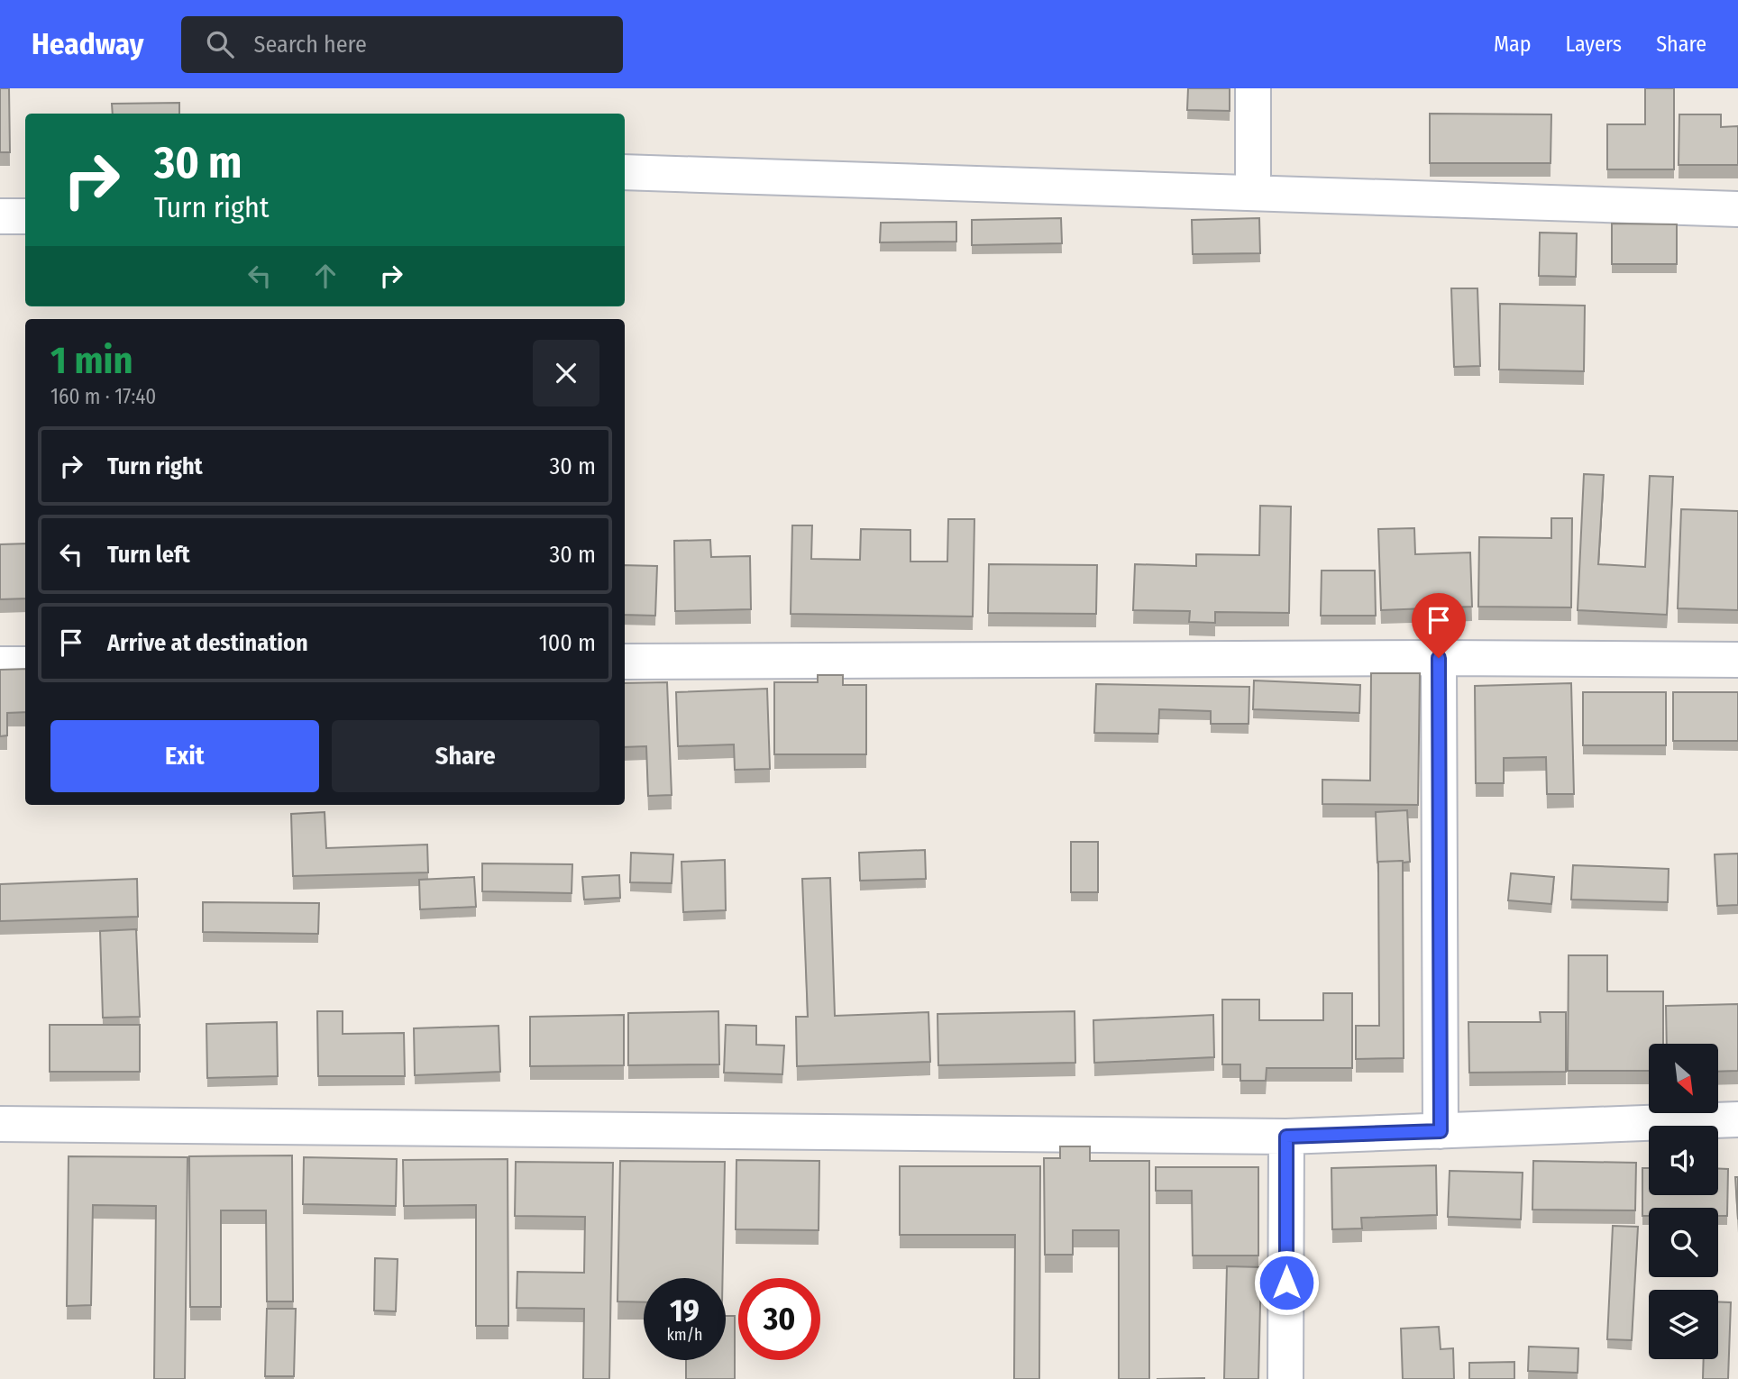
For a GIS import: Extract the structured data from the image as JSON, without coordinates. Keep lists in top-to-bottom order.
{
  "north": "bottom right",
  "page": {
    "header": "Headway",
    "search": "Search here",
    "nav": ["Map", "Layers", "Share"],
    "turn": ["30 m", "Turn right"],
    "heading": ["1 min", "160 m · 17:40"],
    "list": [
      {
        "name": "Turn right",
        "value": "30 m"
      },
      {
        "name": "Turn left",
        "value": "30 m"
      },
      {
        "name": "Arrive at destination",
        "value": "100 m"
      }
    ],
    "buttons": ["Exit", "Share"],
    "speed": "19 km/h",
    "limit": "30"
  }
}
